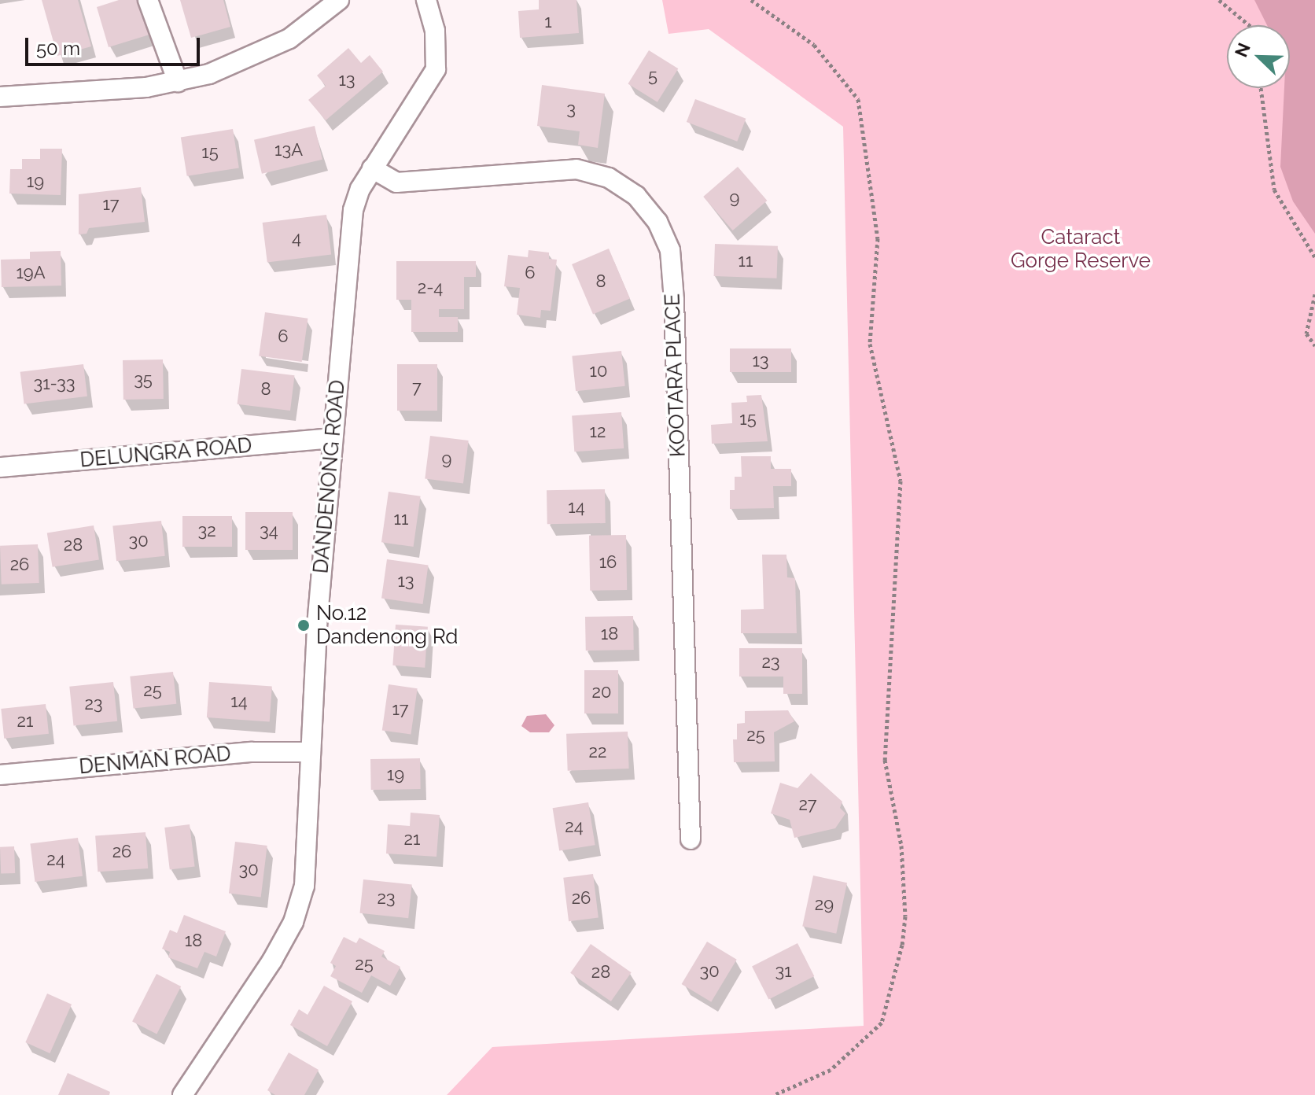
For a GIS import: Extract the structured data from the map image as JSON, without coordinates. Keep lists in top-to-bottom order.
{
  "streets": {
    "street": [
      "KOOTARA PLACE",
      "DELUNGRA ROAD",
      "DANDENONG ROAD",
      "DENMAN ROAD"
    ]
  },
  "crossings": [
    ["KOOTARA PLACE", "DANDENONG ROAD"],
    ["DELUNGRA ROAD", "DANDENONG ROAD"],
    ["DANDENONG ROAD", "DENMAN ROAD"]
  ],
  "parks": ["Cataract Gorge Reserve"],
  "places": ["No.12 Dandenong Rd"],
  "house_numbers": [
    "1",
    "5",
    "13",
    "3",
    "13A",
    "15",
    "19",
    "9",
    "17",
    "4",
    "11",
    "19A",
    "6",
    "8",
    "2-4",
    "6",
    "13",
    "10",
    "35",
    "31-33",
    "7",
    "8",
    "15",
    "12",
    "9",
    "14",
    "11",
    "32",
    "34",
    "30",
    "28",
    "16",
    "26",
    "13",
    "18",
    "23",
    "25",
    "20",
    "14",
    "23",
    "17",
    "21",
    "25",
    "22",
    "19",
    "27",
    "24",
    "21",
    "26",
    "24",
    "30",
    "23",
    "26",
    "29",
    "18",
    "25",
    "30",
    "31",
    "28"
  ],
  "scale_bar": "50 m",
  "north": "top left"
}
